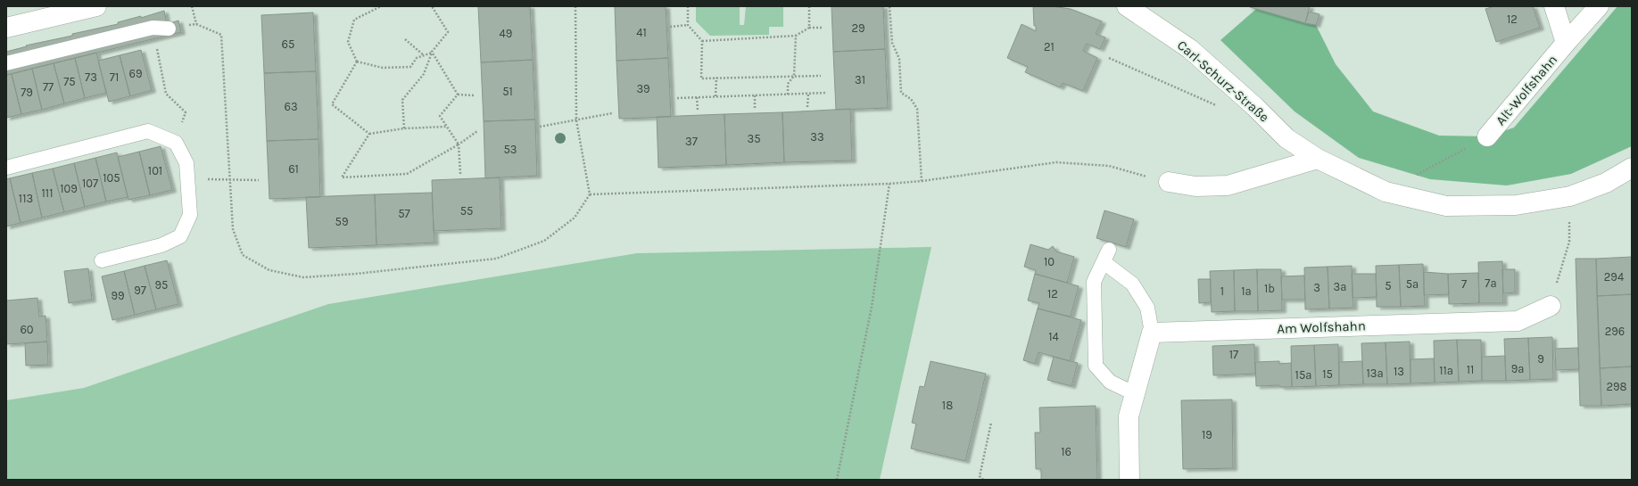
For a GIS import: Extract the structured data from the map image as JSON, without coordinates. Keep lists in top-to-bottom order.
{
  "streets": {
    "street": ["Carl-Schurz-Straße", "Alt-Wolfshahn", "Am Wolfshahn"]
  },
  "house_numbers": [
    "12",
    "29",
    "41",
    "49",
    "65",
    "21",
    "69",
    "73",
    "71",
    "31",
    "75",
    "77",
    "39",
    "51",
    "79",
    "63",
    "33",
    "35",
    "37",
    "53",
    "61",
    "101",
    "105",
    "107",
    "109",
    "111",
    "113",
    "55",
    "57",
    "59",
    "10",
    "294",
    "7a",
    "5a",
    "7",
    "95",
    "5",
    "3a",
    "3",
    "1b",
    "97",
    "1",
    "1a",
    "12",
    "99",
    "60",
    "296",
    "14",
    "17",
    "9",
    "9a",
    "11",
    "11a",
    "13",
    "13a",
    "15",
    "15a",
    "298",
    "18",
    "19",
    "16"
  ]
}
